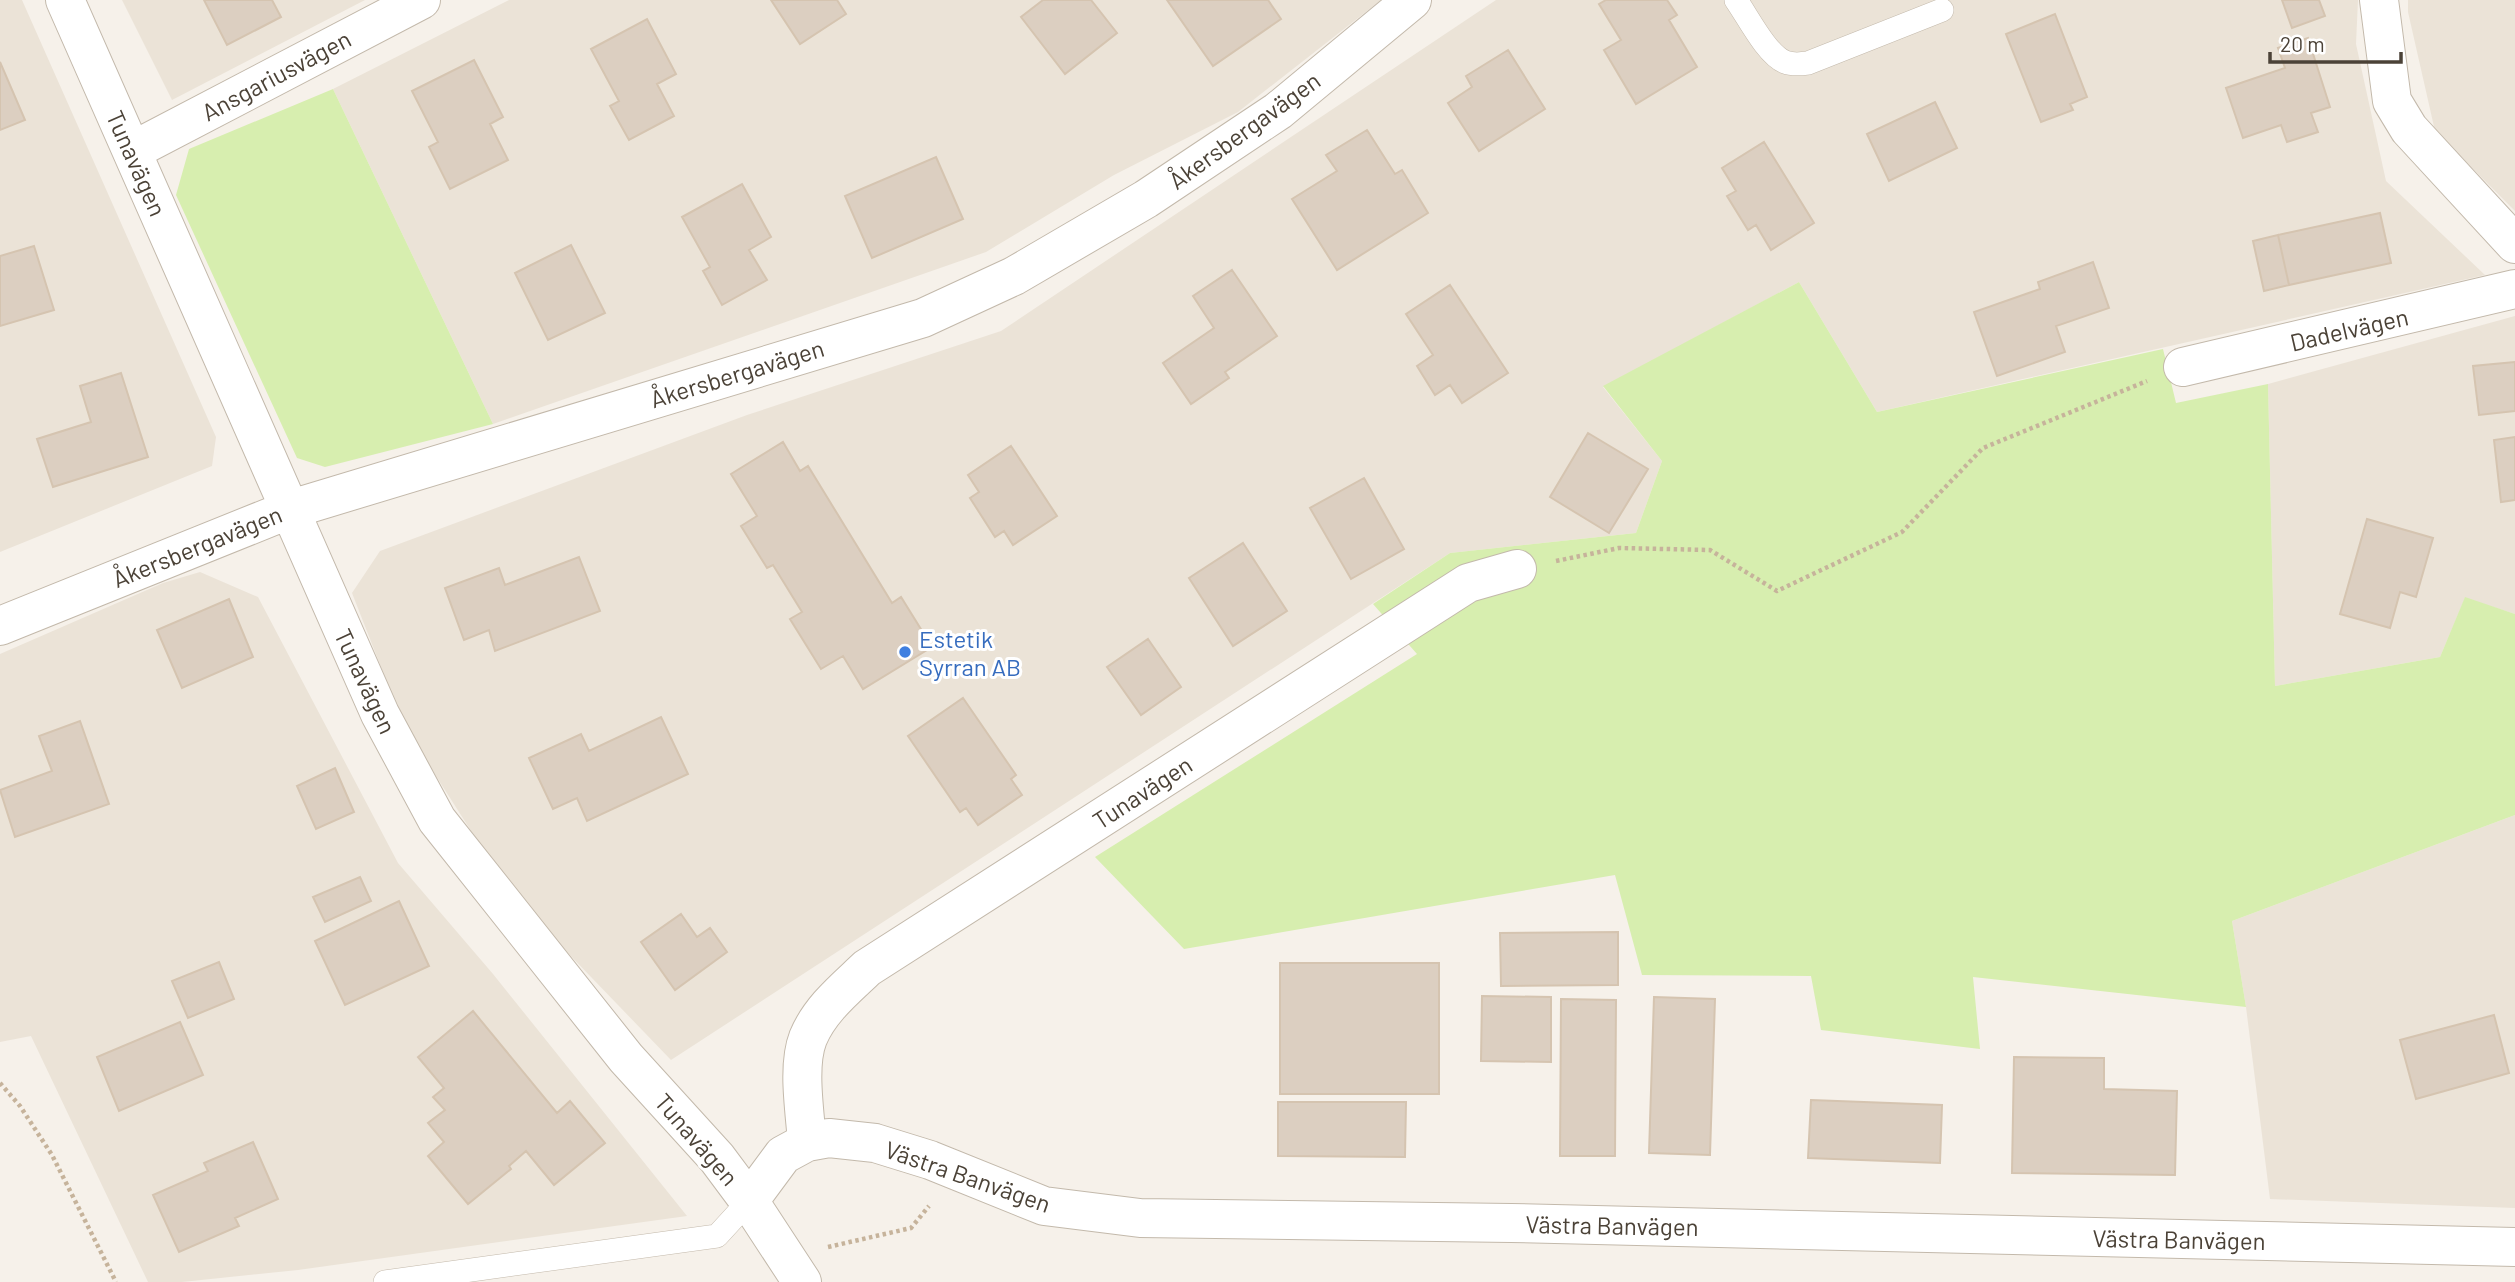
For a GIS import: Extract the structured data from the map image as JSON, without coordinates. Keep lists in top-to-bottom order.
{
  "streets": {
    "street": [
      "Ansgariusvägen",
      "Åkersbergavägen",
      "Tunavägen",
      "Dadelvägen",
      "Västra Banvägen"
    ]
  },
  "crossings": [
    ["Ansgariusvägen", "Tunavägen"],
    ["Åkersbergavägen", "Tunavägen"],
    ["Tunavägen", "Västra Banvägen"]
  ],
  "places": ["Estetik Syrran AB"],
  "scale_bar": "20 m"
}
